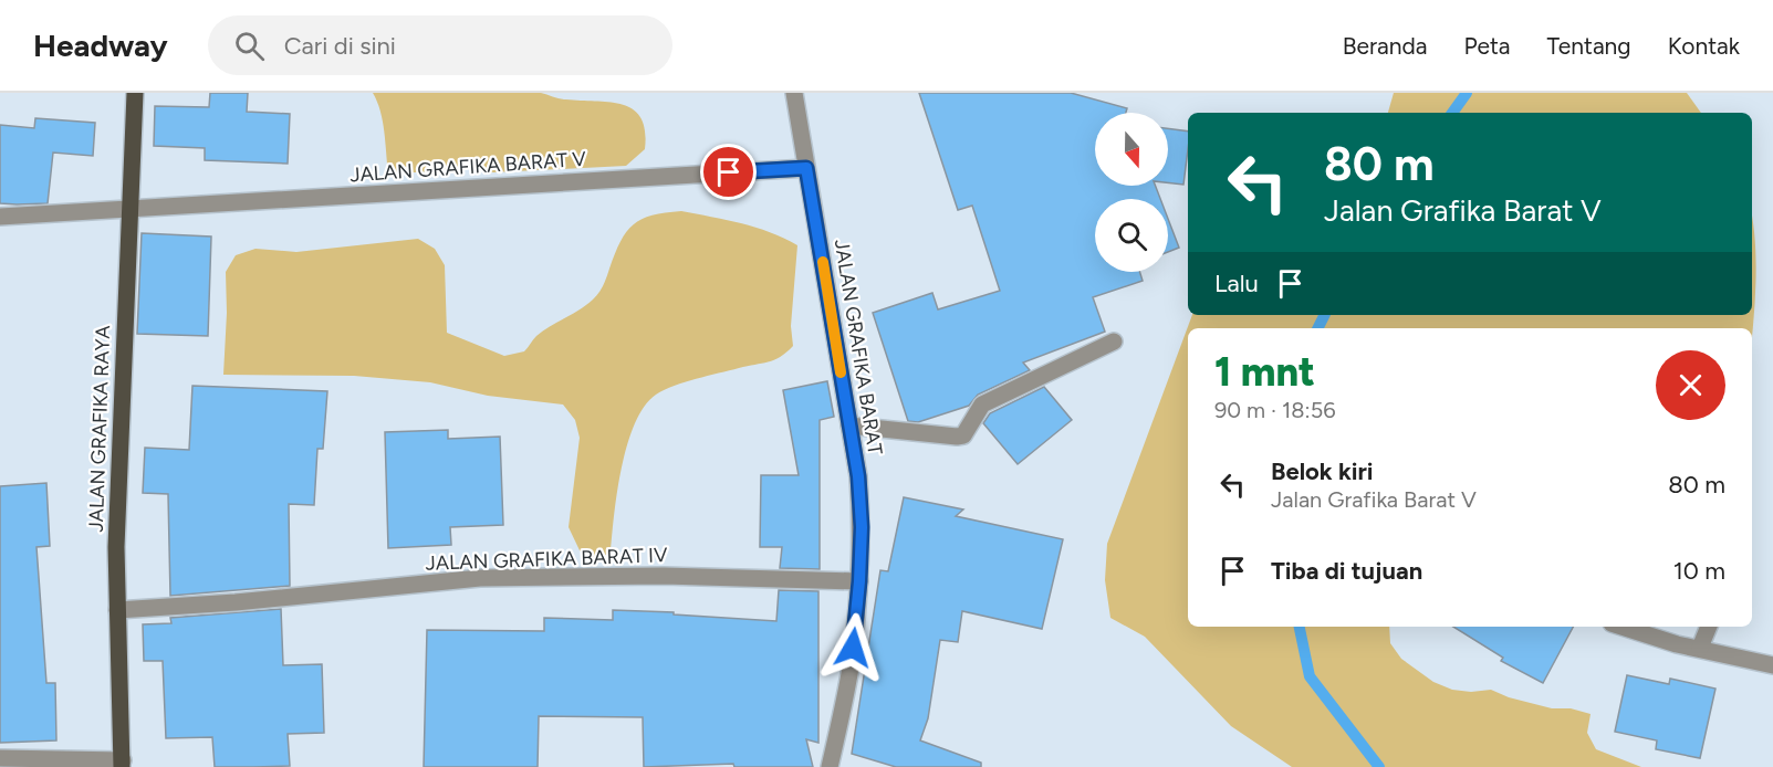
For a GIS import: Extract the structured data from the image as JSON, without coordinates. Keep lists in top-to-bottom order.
{
  "streets": {
    "main road": ["JALAN GRAFIKA RAYA"],
    "street": ["JALAN GRAFIKA BARAT V", "JALAN GRAFIKA BARAT", "JALAN GRAFIKA BARAT IV"]
  },
  "crossings": [
    ["JALAN GRAFIKA BARAT V", "JALAN GRAFIKA BARAT"],
    ["JALAN GRAFIKA BARAT V", "JALAN GRAFIKA RAYA"],
    ["JALAN GRAFIKA BARAT", "JALAN GRAFIKA BARAT IV"],
    ["JALAN GRAFIKA RAYA", "JALAN GRAFIKA BARAT IV"]
  ],
  "north": "bottom",
  "page": {
    "header": "Headway",
    "search": "Cari di sini",
    "nav": [
      "Beranda",
      "Peta",
      "Tentang",
      "Kontak"
    ],
    "turn": ["80 m", "Jalan Grafika Barat V"],
    "then": "Lalu",
    "heading": ["1 mnt", "90 m · 18:56"],
    "list": [
      {
        "name": "Belok kiri",
        "note": "Jalan Grafika Barat V",
        "value": "80 m"
      },
      {
        "name": "Tiba di tujuan",
        "value": "10 m"
      }
    ]
  }
}
